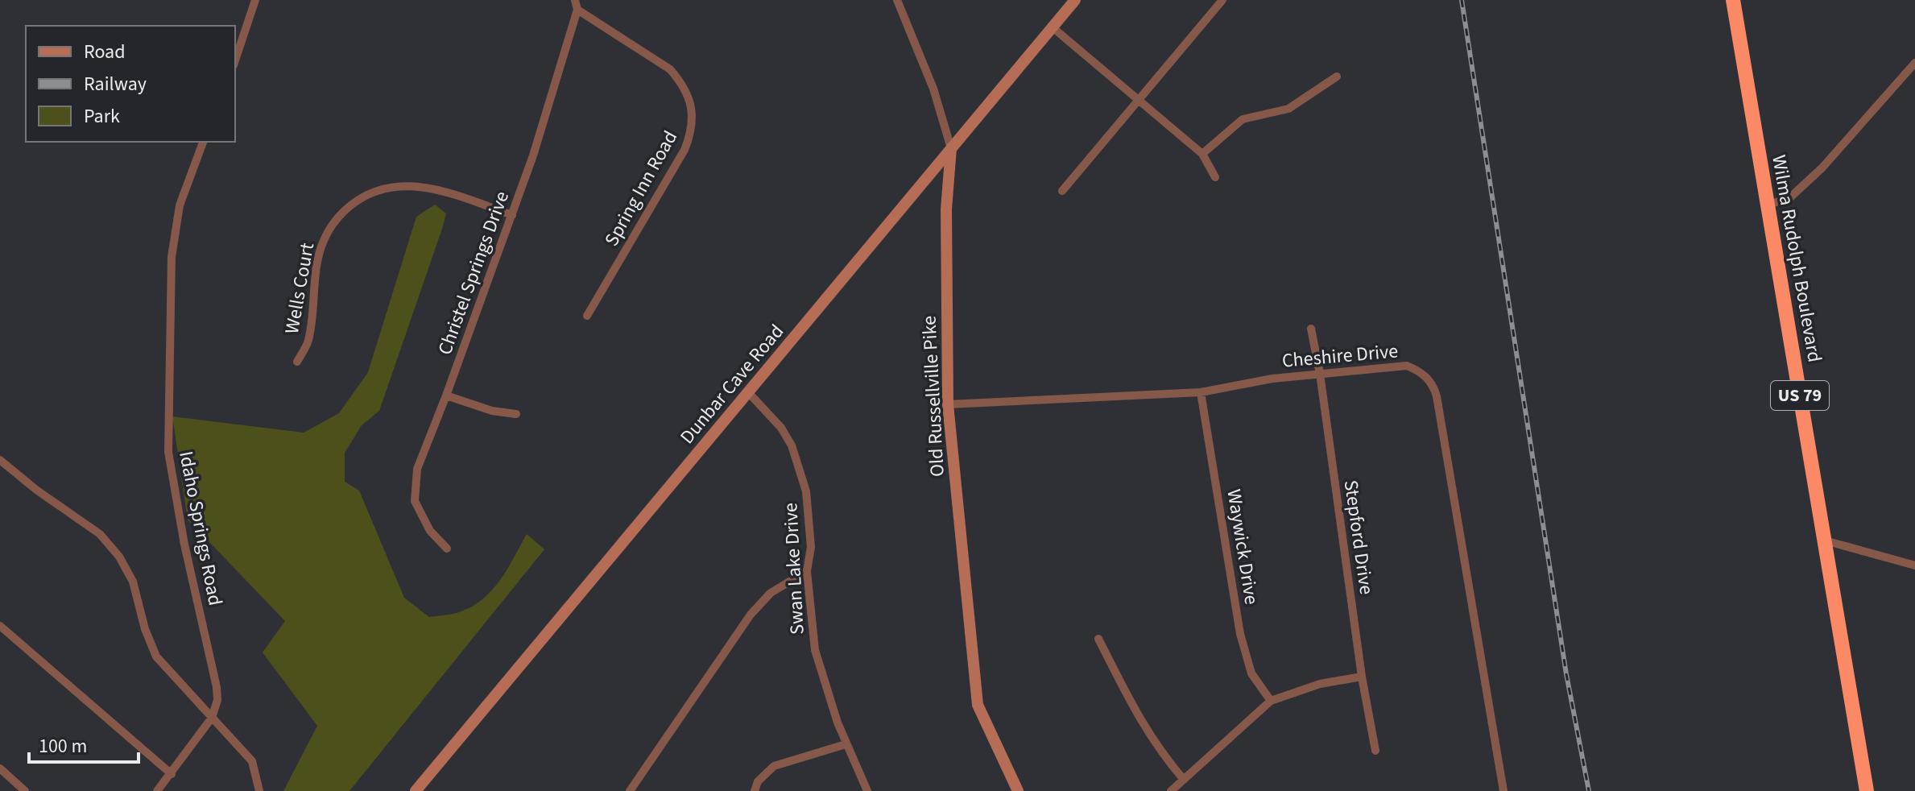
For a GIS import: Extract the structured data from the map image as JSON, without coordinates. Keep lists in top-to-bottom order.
{
  "streets": {
    "highway": ["Wilma Rudolph Boulevard", "US 79"],
    "main road": ["Dunbar Cave Road", "Old Russellville Pike"],
    "street": [
      "Spring Inn Road",
      "Christel Springs Drive",
      "Wells Court",
      "Cheshire Drive",
      "Idaho Springs Road",
      "Stepford Drive",
      "Waywick Drive",
      "Swan Lake Drive"
    ]
  },
  "crossings": [
    ["Spring Inn Road", "Christel Springs Drive"],
    ["Christel Springs Drive", "Wells Court"],
    ["Cheshire Drive", "Old Russellville Pike"],
    ["Cheshire Drive", "Stepford Drive"],
    ["Cheshire Drive", "Waywick Drive"],
    ["Dunbar Cave Road", "Old Russellville Pike"],
    ["Dunbar Cave Road", "Swan Lake Drive"]
  ],
  "legend": ["Road", "Railway", "Park"],
  "scale_bar": "100 m"
}
